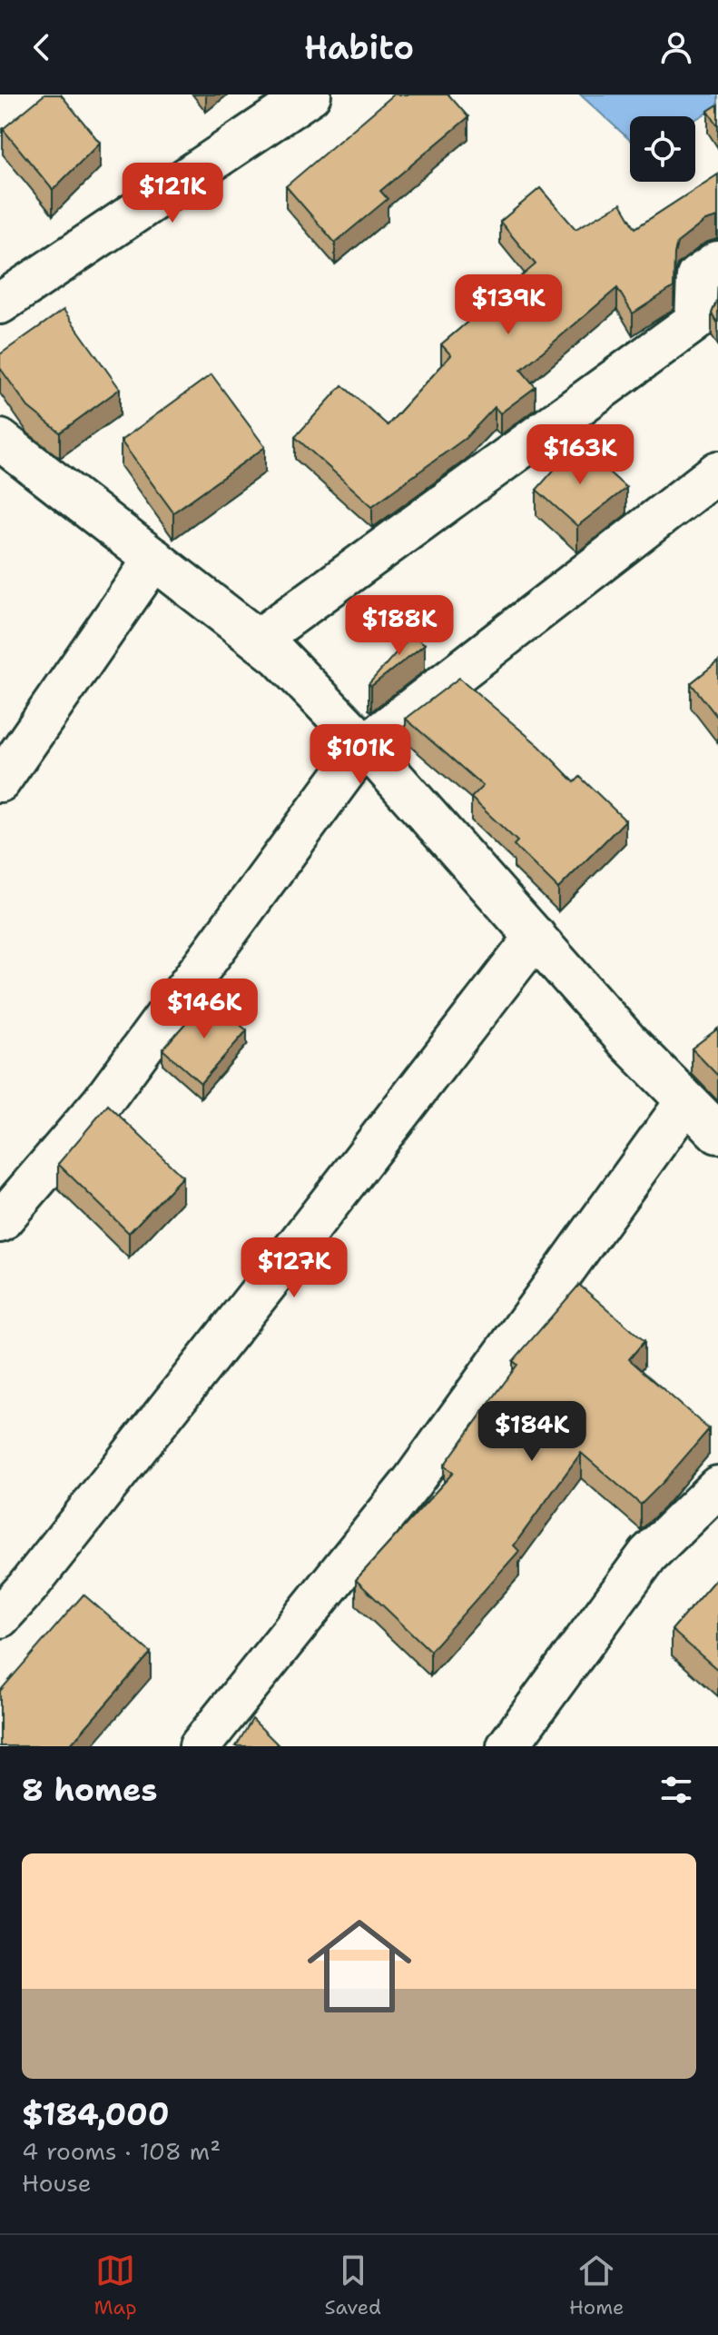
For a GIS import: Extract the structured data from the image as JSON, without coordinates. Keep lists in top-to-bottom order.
{
  "page": {
    "header": "Habito",
    "price": [
      "$121K",
      "$139K",
      "$163K",
      "$188K",
      "$101K",
      "$146K",
      "$127K",
      "$184K"
    ],
    "heading": "8 homes",
    "list": [
      {
        "name": "$184,000",
        "note": "4 rooms · 108 m² · House"
      }
    ],
    "tabs": ["Map", "Saved", "Home"]
  }
}
